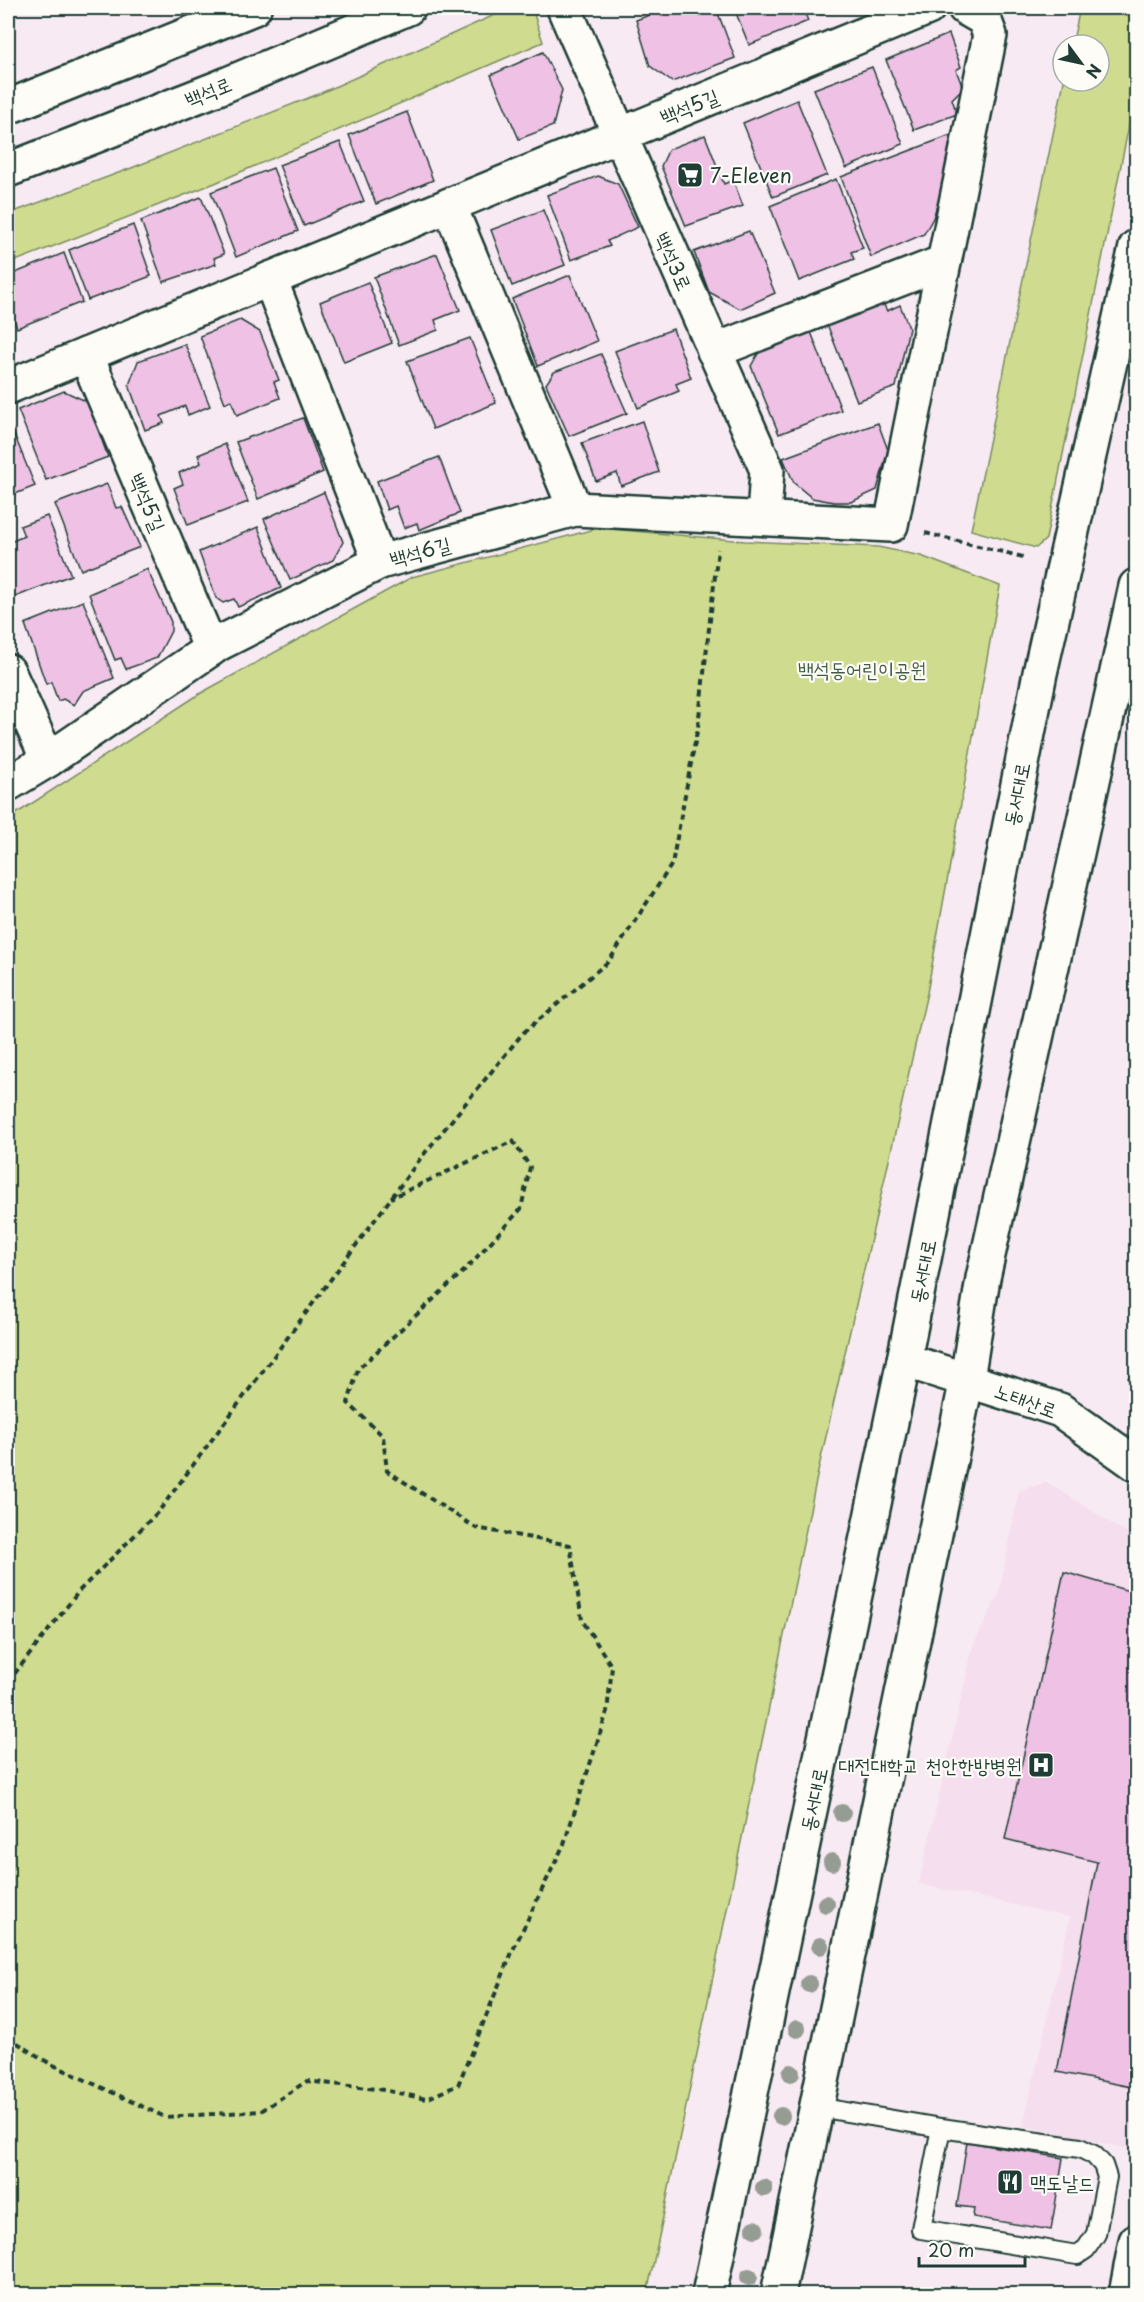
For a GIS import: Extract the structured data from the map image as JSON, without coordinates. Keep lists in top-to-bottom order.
{
  "streets": {
    "street": [
      "백석로",
      "백석5길",
      "백석3로",
      "백석6길",
      "동서대로",
      "노태산로"
    ]
  },
  "crossings": [
    ["백석5길", "백석3로"],
    ["백석5길", "백석6길"],
    ["백석3로", "백석6길"],
    ["동서대로", "노태산로"]
  ],
  "parks": ["백석동어린이공원"],
  "places": {
    "supermarket": ["7-Eleven"],
    "hospital": ["대전대학교 천안한방병원"],
    "restaurant": ["맥도날드"]
  },
  "scale_bar": "20 m",
  "north": "bottom right"
}
